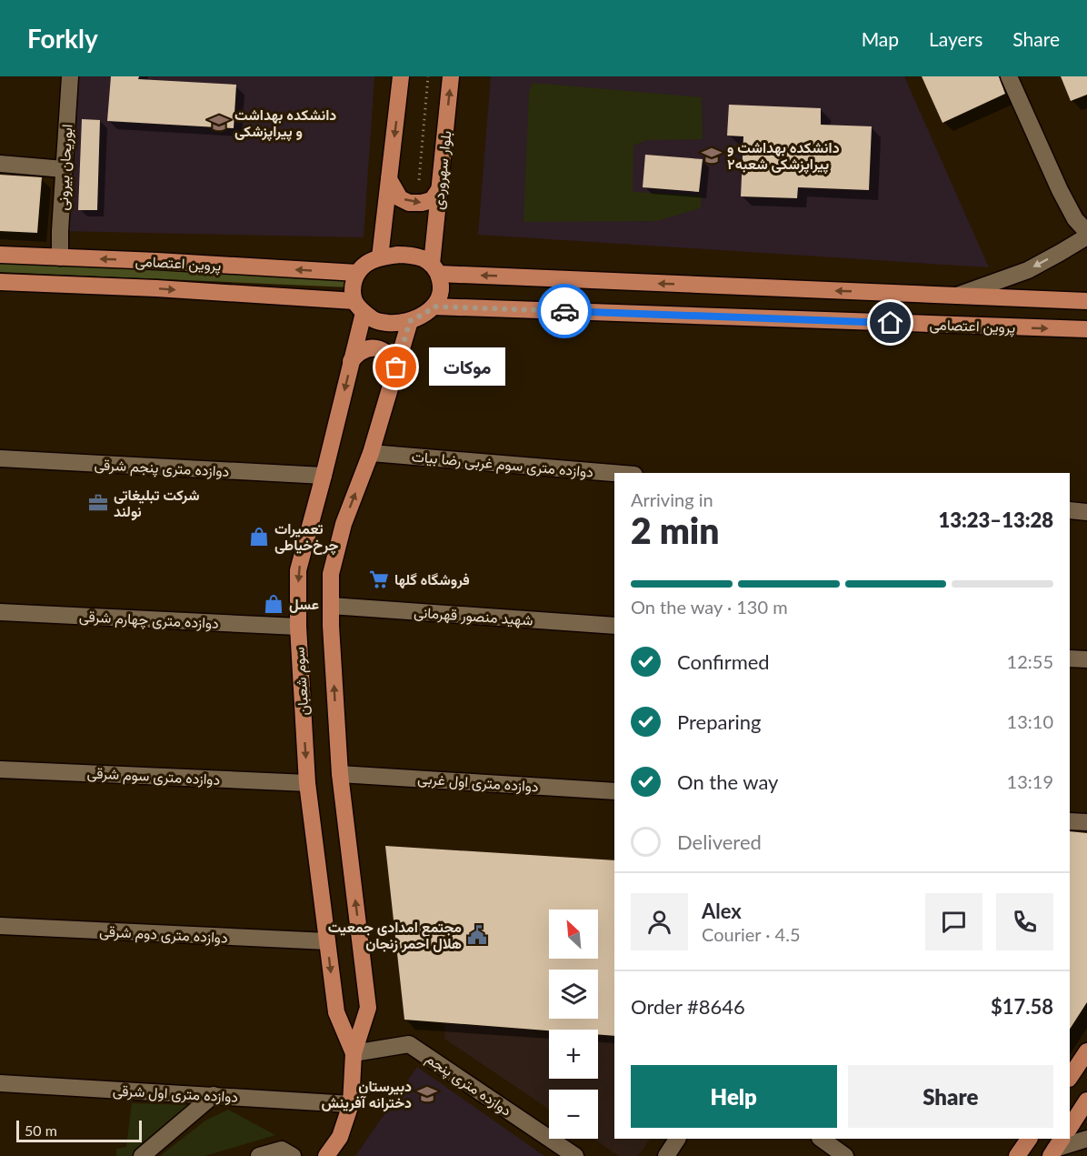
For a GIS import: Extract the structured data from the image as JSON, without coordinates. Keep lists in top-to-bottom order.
{
  "streets": {
    "main road": ["بلوار سهروردی", "پروین اعتصامی", "سوم شعبان"],
    "street": [
      "ابوریحان بیرونی",
      "دوازده متری سوم غربی رضا بیات",
      "دوازده متری پنجم شرقی",
      "شهید منصور قهرمانی",
      "دوازده متری چهارم شرقی",
      "دوازده متری سوم شرقی",
      "دوازده متری اول غربی",
      "دوازده متری دوم شرقی",
      "دوازده متری پنجم",
      "دوازده متری اول شرقی"
    ]
  },
  "crossings": [
    ["ابوریحان بیرونی", "پروین اعتصامی"],
    ["بلوار سهروردی", "پروین اعتصامی"],
    ["بلوار سهروردی", "سوم شعبان"],
    ["پروین اعتصامی", "سوم شعبان"],
    ["دوازده متری سوم غربی رضا بیات", "سوم شعبان"],
    ["دوازده متری پنجم شرقی", "سوم شعبان"],
    ["شهید منصور قهرمانی", "سوم شعبان"],
    ["دوازده متری چهارم شرقی", "سوم شعبان"],
    ["سوم شعبان", "دوازده متری سوم شرقی"],
    ["سوم شعبان", "دوازده متری اول غربی"],
    ["سوم شعبان", "دوازده متری دوم شرقی"],
    ["سوم شعبان", "دوازده متری پنجم"],
    ["سوم شعبان", "دوازده متری اول شرقی"]
  ],
  "places": {
    "school or university": ["دانشکده بهداشت و پیراپزشکی", "دانشکده بهداشت و پیراپزشکى شعبه۲", "دبیرستان دخترانه آفرینش"],
    "other": ["موکات"],
    "office": ["شرکت تبلیغاتی نولند"],
    "shop": ["تعمیرات چرخ‌خیاطی", "عسل"],
    "supermarket": ["فروشگاه گلها"],
    "public building": ["مجتمع امدادی جمعیت هلال احمر زنجان"]
  },
  "scale_bar": "50 m",
  "north": "top left",
  "page": {
    "header": "Forkly",
    "nav": ["Map", "Layers", "Share"],
    "bubble": "موکات",
    "heading": ["2 min", "Arriving in", "13:23–13:28"],
    "panel": [
      "Alex",
      "Courier · 4.5",
      "Order #8646",
      "$17.58"
    ],
    "bar": "On the way · 130 m",
    "list": [
      ["Confirmed", "12:55"],
      ["Preparing", "13:10"],
      ["On the way", "13:19"],
      "Delivered"
    ],
    "map_buttons": ["+", "−"],
    "buttons": ["Help", "Share"],
    "scale": "50 m"
  }
}
